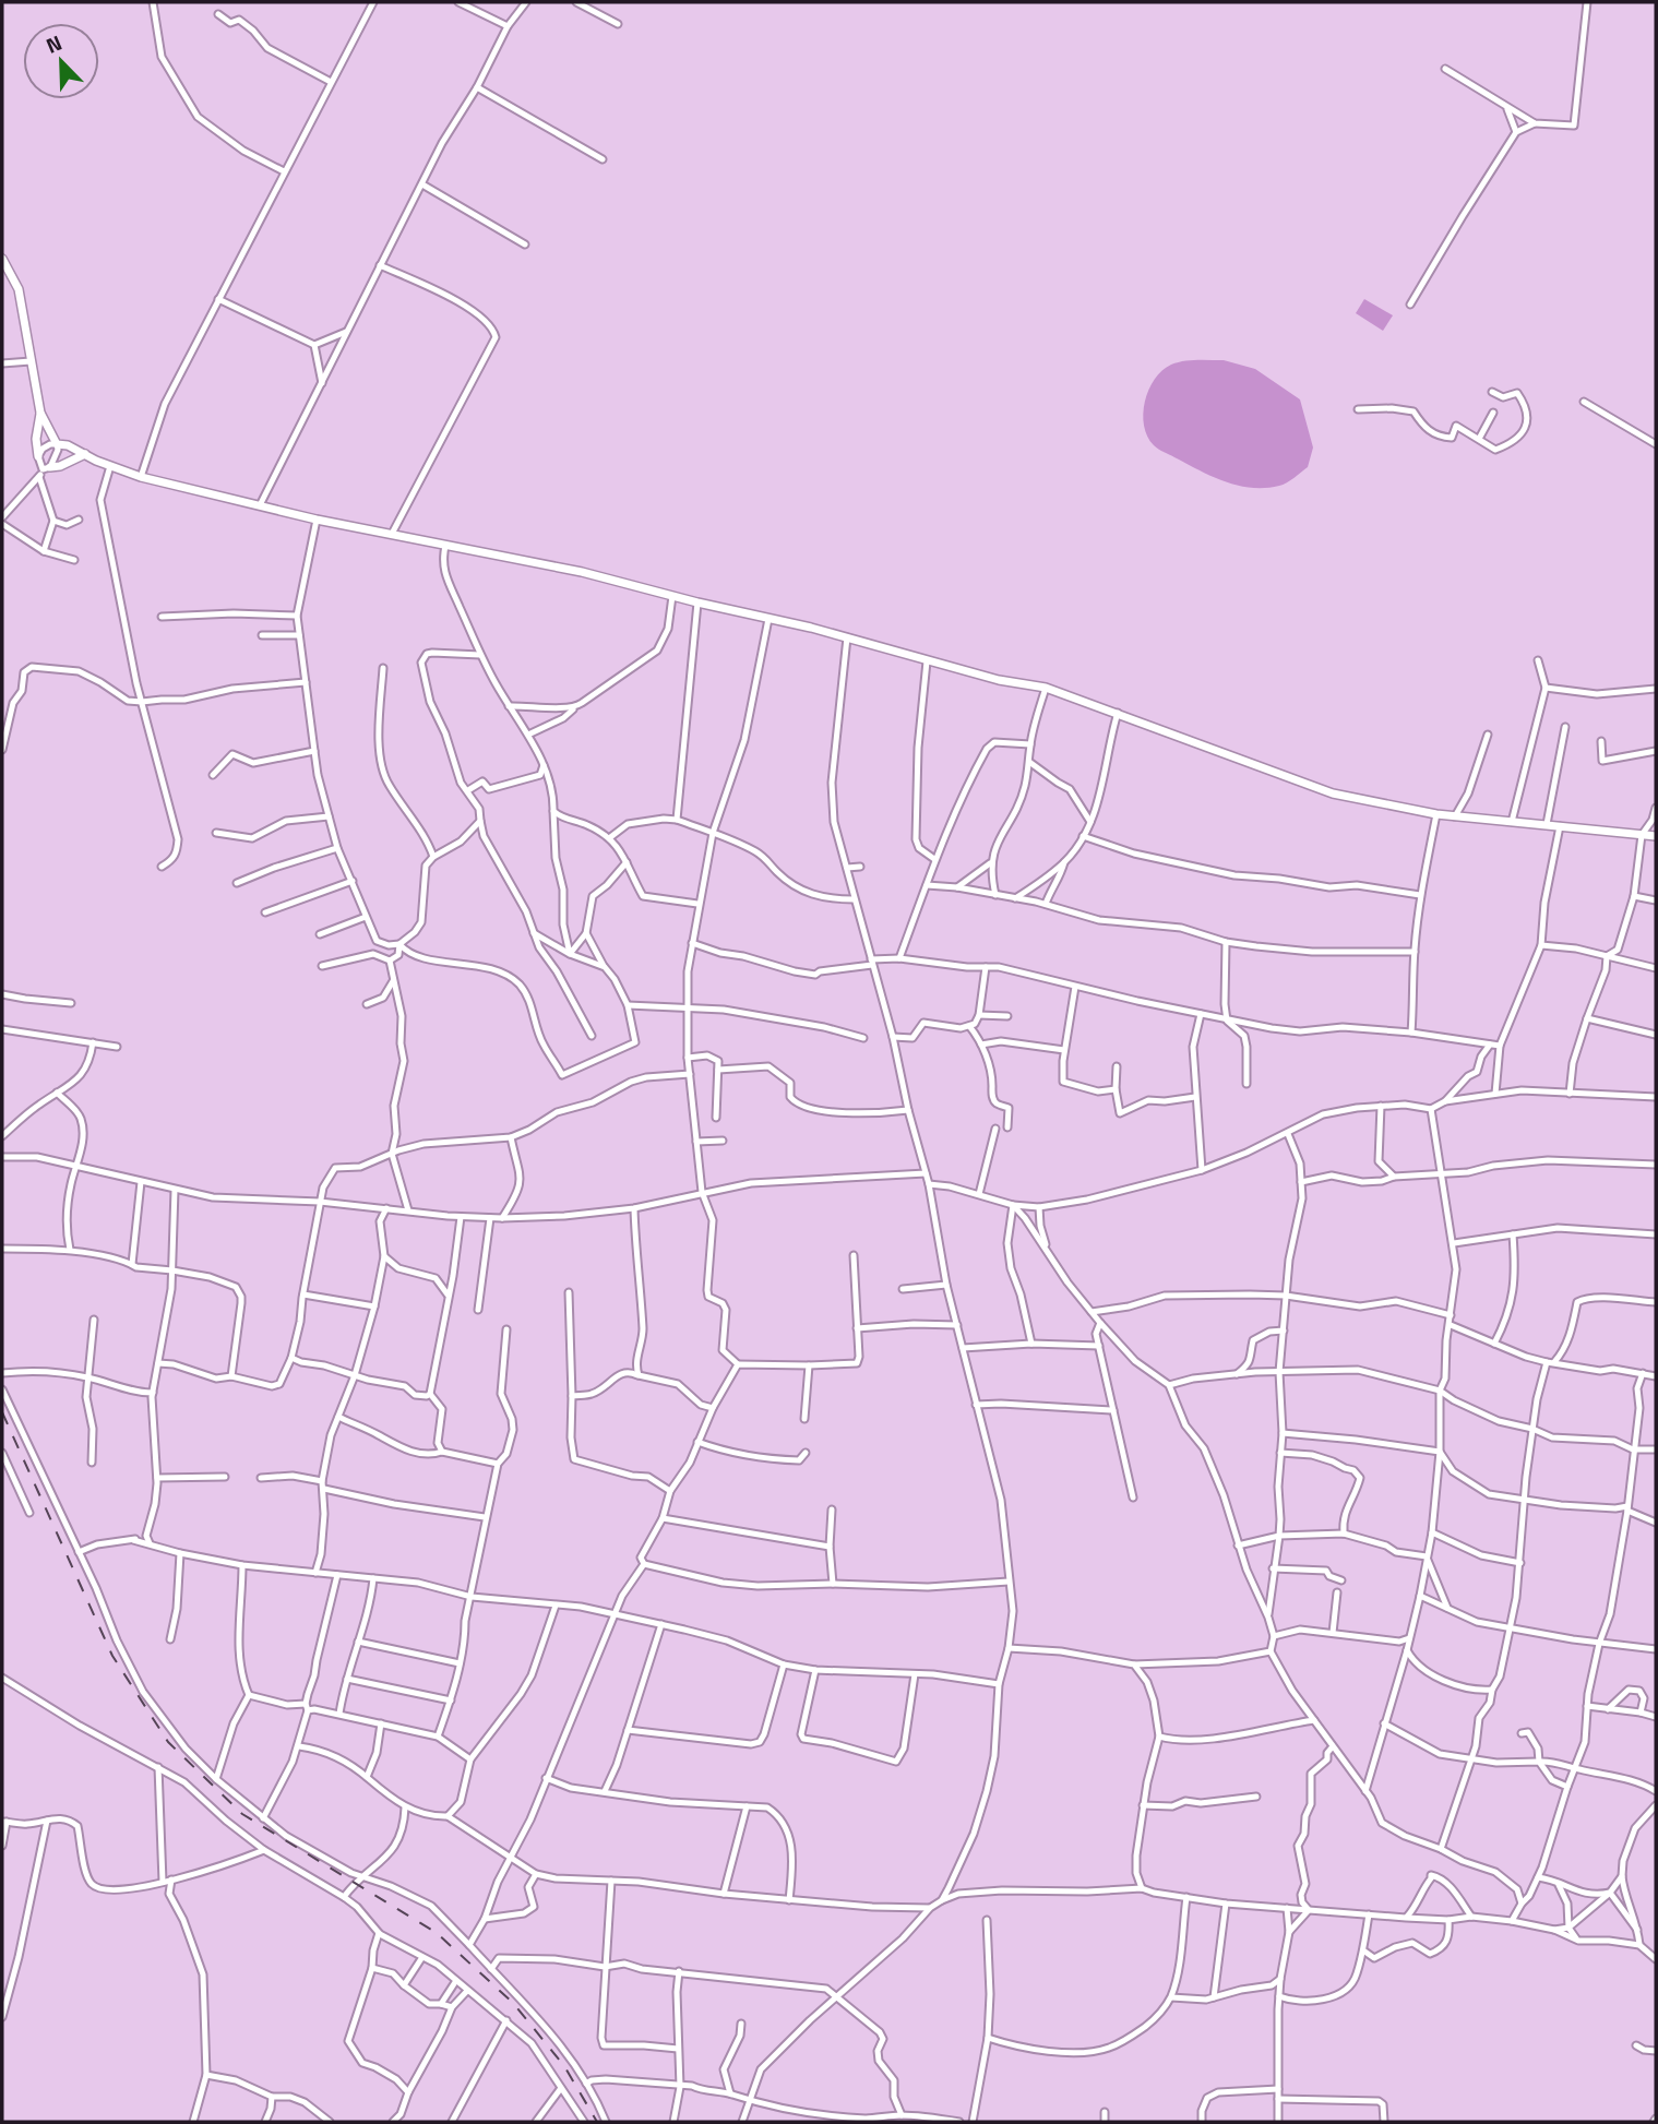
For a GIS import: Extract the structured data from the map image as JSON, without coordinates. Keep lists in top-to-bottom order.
{
  "north": "top left"
}
